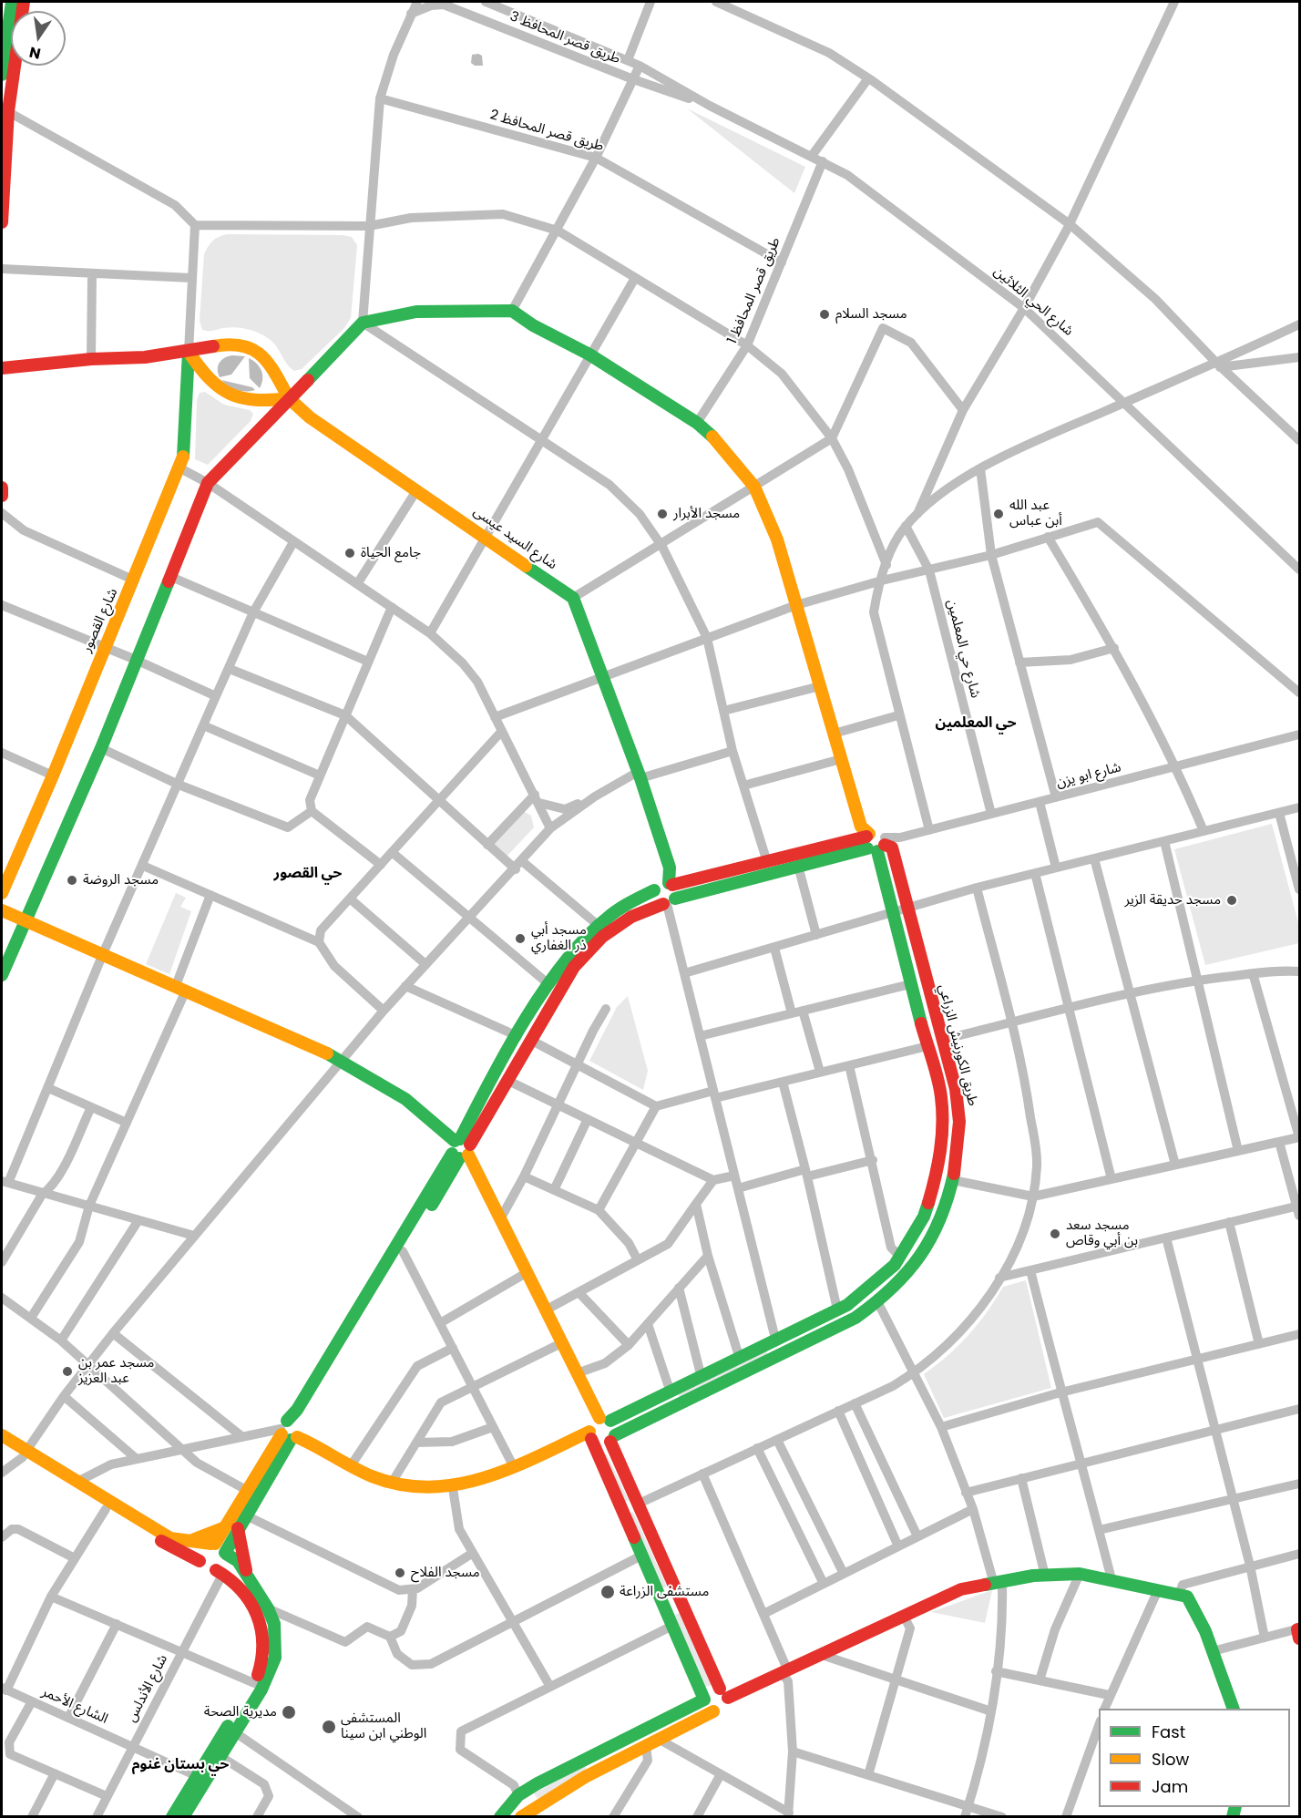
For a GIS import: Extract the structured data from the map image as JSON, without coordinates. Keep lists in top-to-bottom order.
{
  "streets": {
    "street": [
      "طريق قصر المحافظ 3",
      "طريق قصر المحافظ 2",
      "طريق قصر المحافظ 1",
      "شارع الحي الثلاثين",
      "شارع السيد عيسى",
      "شارع القصور",
      "شارع حي المعلمين",
      "شارع ابو يزن",
      "طريق الكورنيش الزراعي",
      "شارع الأندلس",
      "الشارع الأحمر"
    ]
  },
  "crossings": [
    ["طريق قصر المحافظ 3", "شارع الحي الثلاثين"],
    ["طريق قصر المحافظ 2", "طريق قصر المحافظ 1"],
    ["طريق قصر المحافظ 1", "شارع الحي الثلاثين"],
    ["شارع حي المعلمين", "شارع ابو يزن"],
    ["شارع ابو يزن", "طريق الكورنيش الزراعي"],
    ["شارع الأندلس", "الشارع الأحمر"]
  ],
  "districts": ["حي المعلمين", "حي القصور", "حي بستان غنوم"],
  "places": [
    "مسجد السلام",
    "مسجد الأبرار",
    "عبد الله أبن عباس",
    "جامع الحياة",
    "مسجد الروضة",
    "مسجد حديقة الزير",
    "مسجد أبي ذر الغفاري",
    "مسجد سعد بن أبي وقاص",
    "مسجد عمر بن عبد العزيز",
    "مسجد الفلاح",
    "مستشفى الزراعة",
    "مديرية الصحة",
    "المستشفى الوطني ابن سينا"
  ],
  "legend": ["Fast", "Slow", "Jam"],
  "north": "bottom"
}
